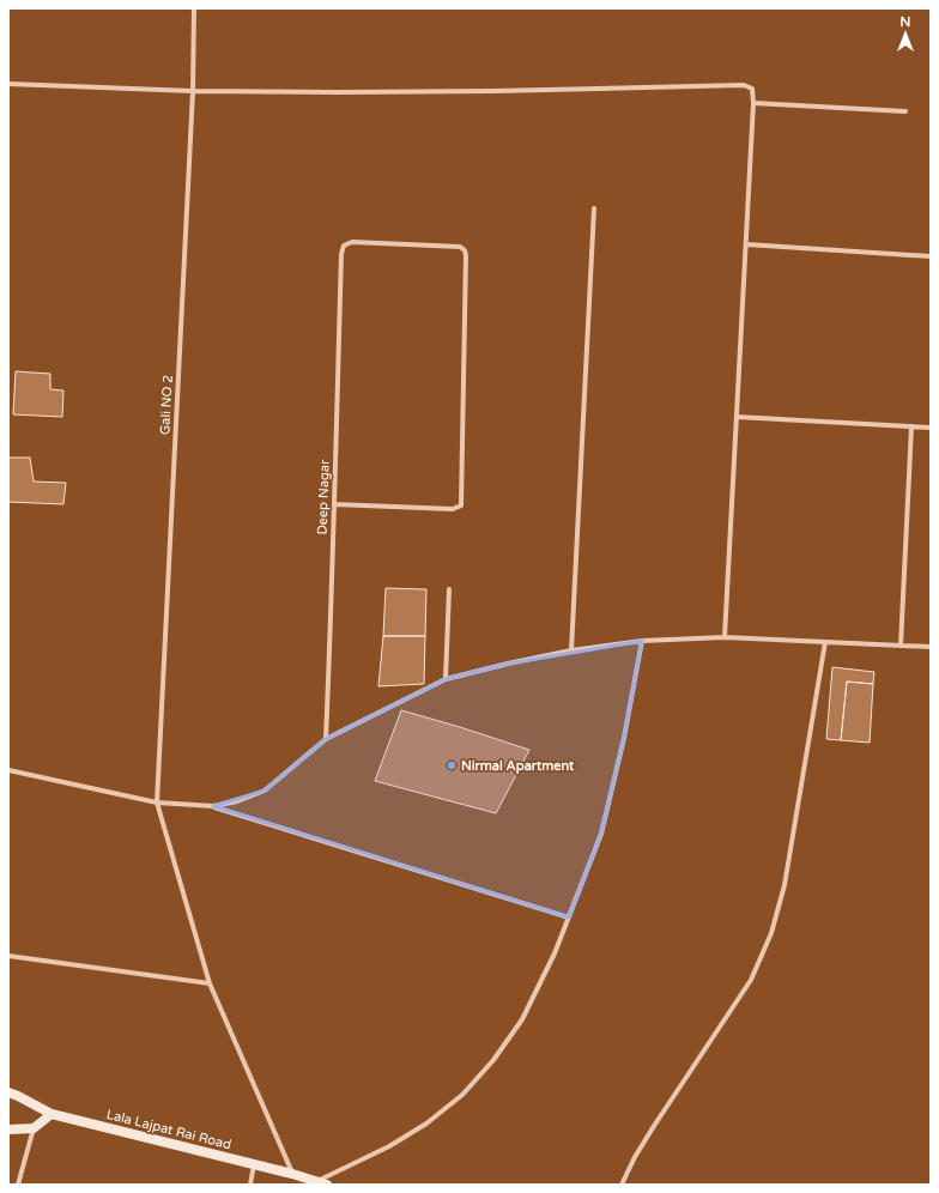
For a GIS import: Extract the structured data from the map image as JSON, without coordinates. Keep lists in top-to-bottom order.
{
  "streets": {
    "street": ["Gali NO 2", "Deep Nagar", "Lala Lajpat Rai Road"]
  },
  "crossings": [
    ["Gali NO 2", "Lala Lajpat Rai Road"]
  ],
  "places": ["Nirmal Apartment"],
  "north": "top"
}
